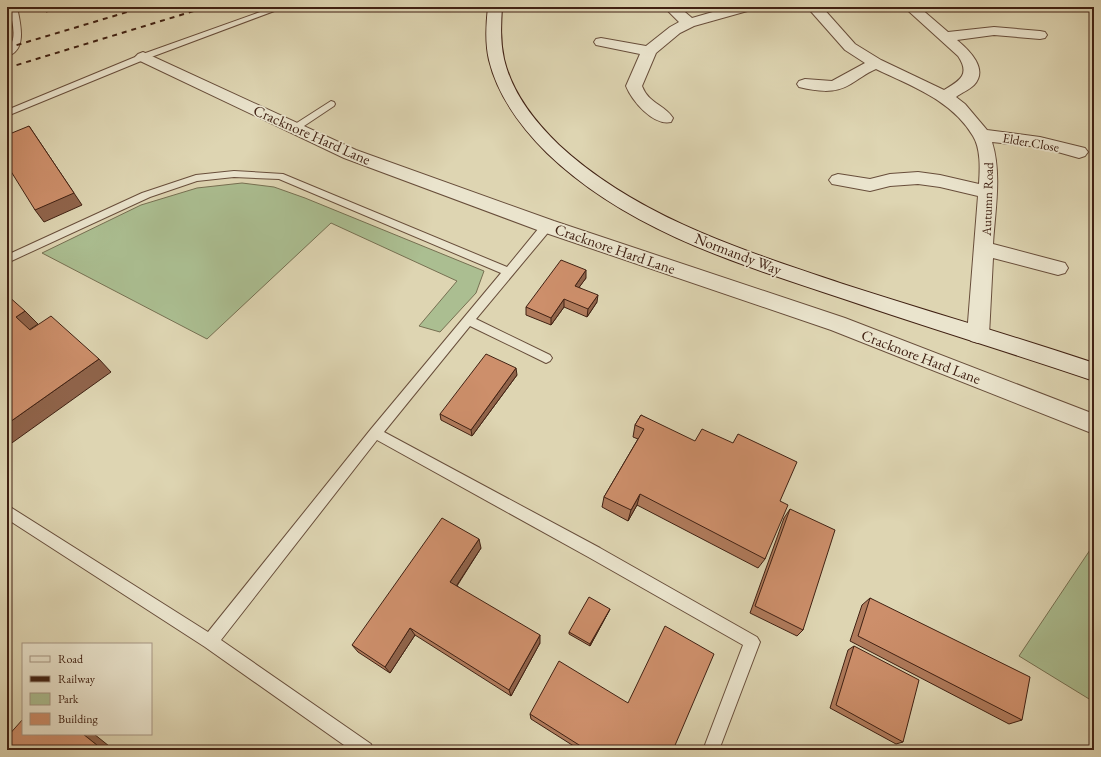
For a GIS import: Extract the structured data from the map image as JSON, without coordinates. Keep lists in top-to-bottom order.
{
  "streets": {
    "street": [
      "Cracknore Hard Lane",
      "Elder Close",
      "Autumn Road",
      "Normandy Way"
    ]
  },
  "crossings": [
    ["Elder Close", "Autumn Road"],
    ["Autumn Road", "Normandy Way"]
  ],
  "legend": [
    "Road",
    "Railway",
    "Park",
    "Building"
  ]
}
